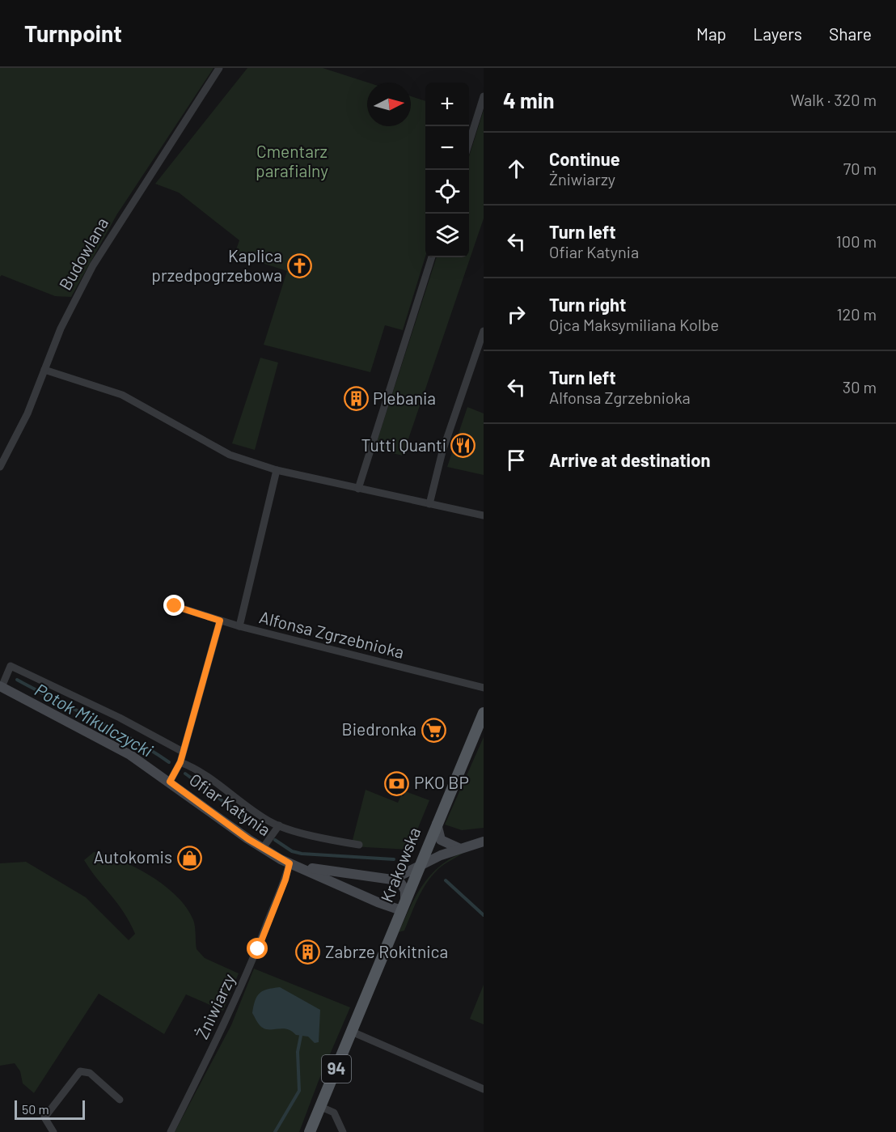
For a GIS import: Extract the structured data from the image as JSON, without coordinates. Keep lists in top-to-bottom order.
{
  "streets": {
    "main road": ["Krakowska", "94"],
    "street": [
      "Budowlana",
      "Alfonsa Zgrzebnioka",
      "Ofiar Katynia",
      "Żniwiarzy"
    ]
  },
  "crossings": [
    ["Ofiar Katynia", "Krakowska"],
    ["Ofiar Katynia", "Żniwiarzy"]
  ],
  "water": ["Potok Mikulczycki"],
  "parks": ["Cmentarz parafialny"],
  "places": {
    "church": ["Kaplica przedpogrzebowa"],
    "building": ["Plebania", "Zabrze Rokitnica"],
    "restaurant": ["Tutti Quanti"],
    "supermarket": ["Biedronka"],
    "bank": ["PKO BP"],
    "shop": ["Autokomis"]
  },
  "scale_bar": "50 m",
  "north": "right",
  "page": {
    "header": "Turnpoint",
    "nav": ["Map", "Layers", "Share"],
    "heading": ["4 min", "Walk · 320 m"],
    "map_buttons": ["+", "−"],
    "list": [
      ["Continue", "Żniwiarzy", "70 m"],
      ["Turn left", "Ofiar Katynia", "100 m"],
      ["Turn right", "Ojca Maksymiliana Kolbe", "120 m"],
      ["Turn left", "Alfonsa Zgrzebnioka", "30 m"],
      "Arrive at destination"
    ],
    "scale": "50 m"
  }
}
